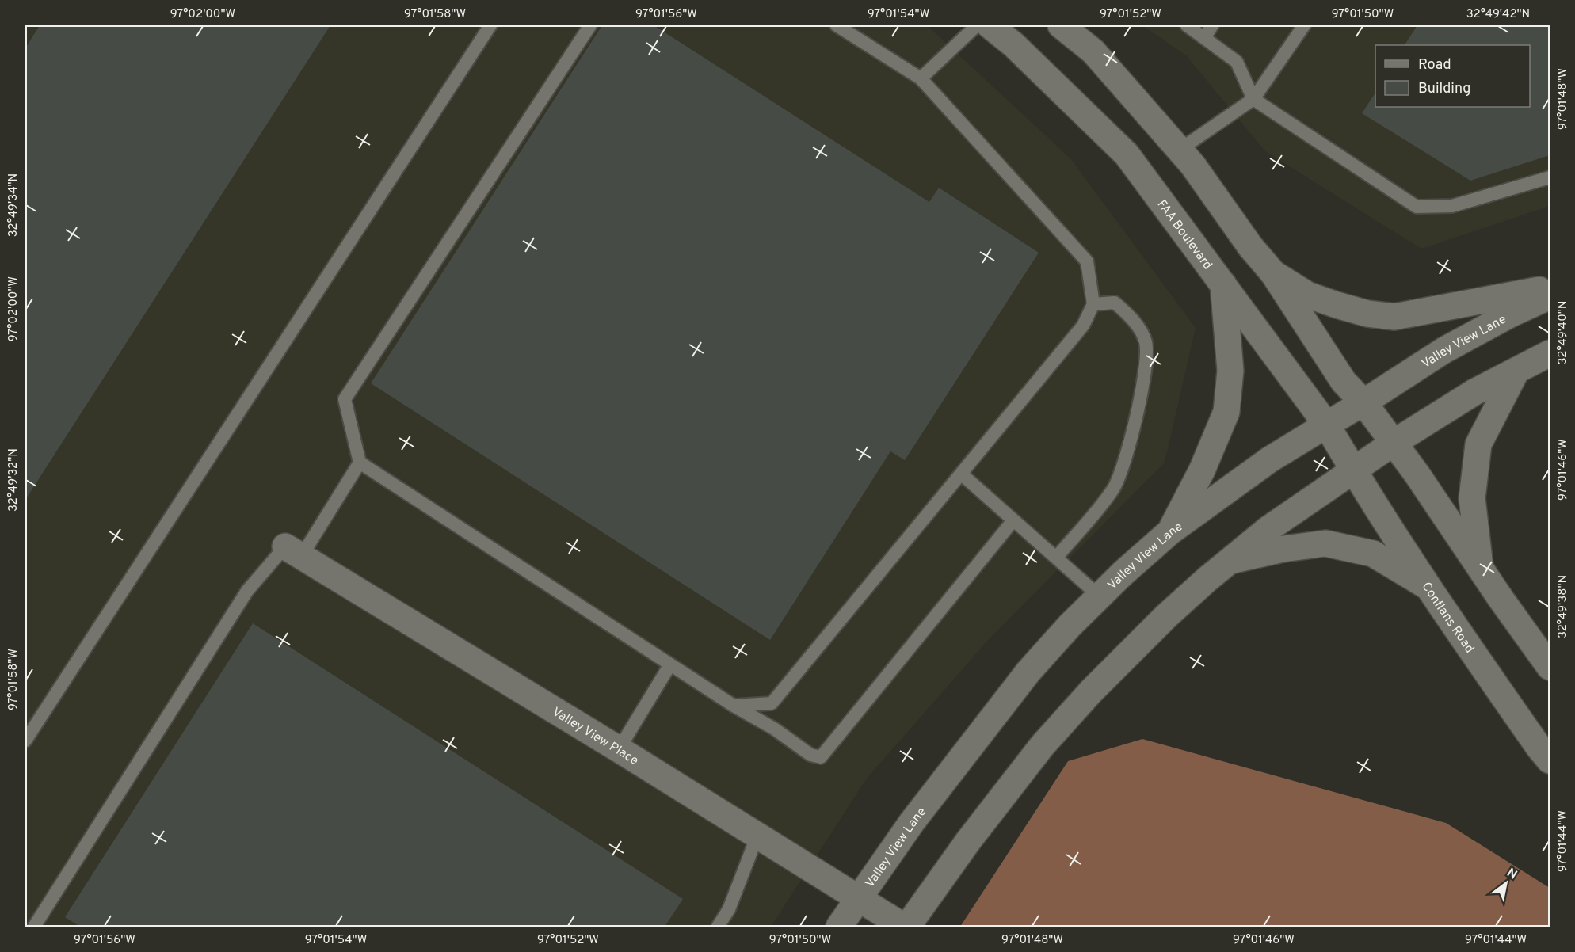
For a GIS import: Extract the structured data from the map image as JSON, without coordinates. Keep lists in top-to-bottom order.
{
  "streets": {
    "main road": [
      "FAA Boulevard",
      "Valley View Lane",
      "Conflans Road",
      "Valley View Place"
    ]
  },
  "crossings": [
    ["FAA Boulevard", "Valley View Lane"],
    ["FAA Boulevard", "Conflans Road"],
    ["Valley View Lane", "Valley View Place"]
  ],
  "legend": ["Road", "Building"],
  "north": "top right",
  "coordinates": [
    "97°02'00\"W",
    "97°01'58\"W",
    "97°01'56\"W",
    "97°01'54\"W",
    "97°01'52\"W",
    "97°01'50\"W",
    "32°49'42\"N",
    "97°01'48\"W",
    "32°49'34\"N",
    "32°49'40\"N",
    "97°01'46\"W",
    "32°49'32\"N",
    "32°49'38\"N",
    "97°01'44\"W"
  ]
}
